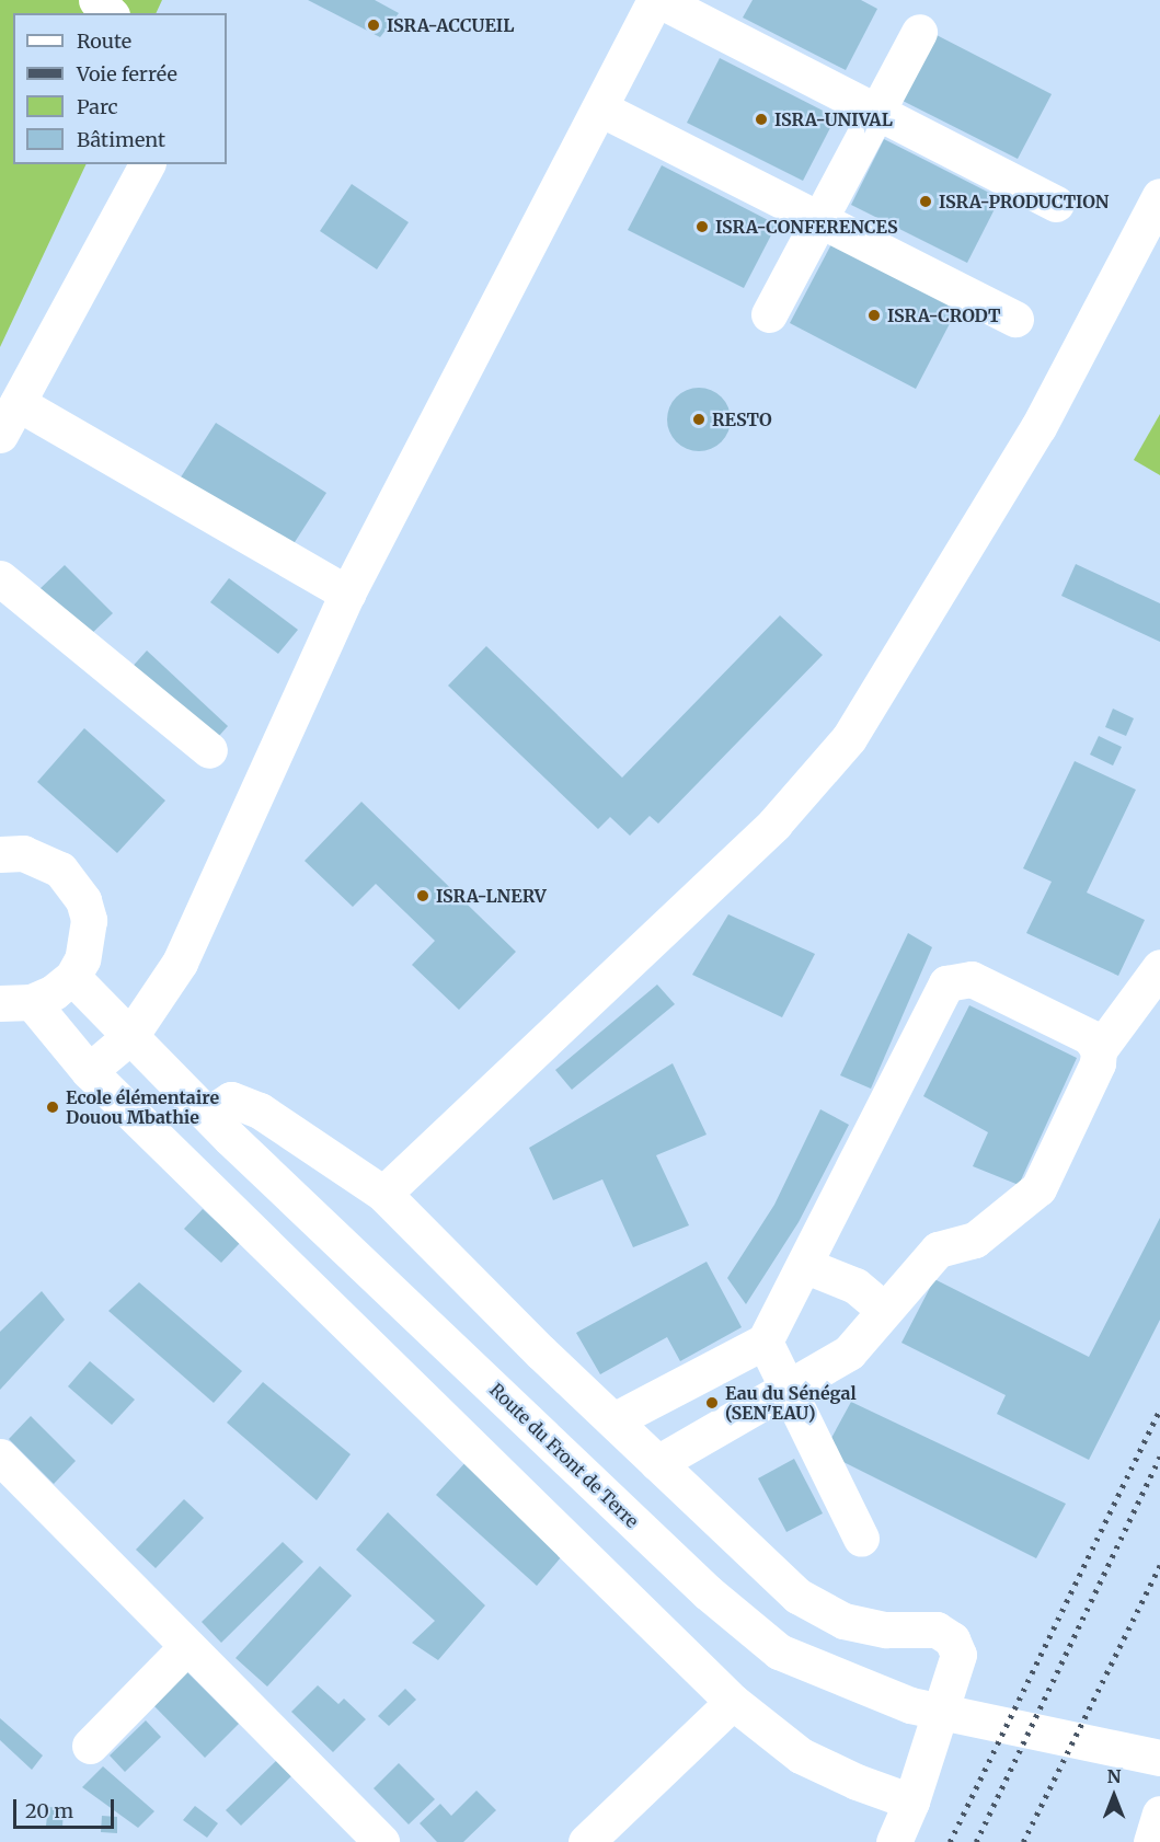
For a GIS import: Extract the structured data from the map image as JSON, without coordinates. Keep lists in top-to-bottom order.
{
  "streets": {
    "street": ["Route du Front de Terre"]
  },
  "places": [
    "ISRA-ACCUEIL",
    "ISRA-UNIVAL",
    "ISRA-PRODUCTION",
    "ISRA-CONFERENCES",
    "ISRA-CRODT",
    "RESTO",
    "ISRA-LNERV",
    "Ecole élémentaire Douou Mbathie",
    "Eau du Sénégal (SEN'EAU)"
  ],
  "legend": [
    "Route",
    "Voie ferrée",
    "Parc",
    "Bâtiment"
  ],
  "scale_bar": "20 m",
  "north": "top"
}
